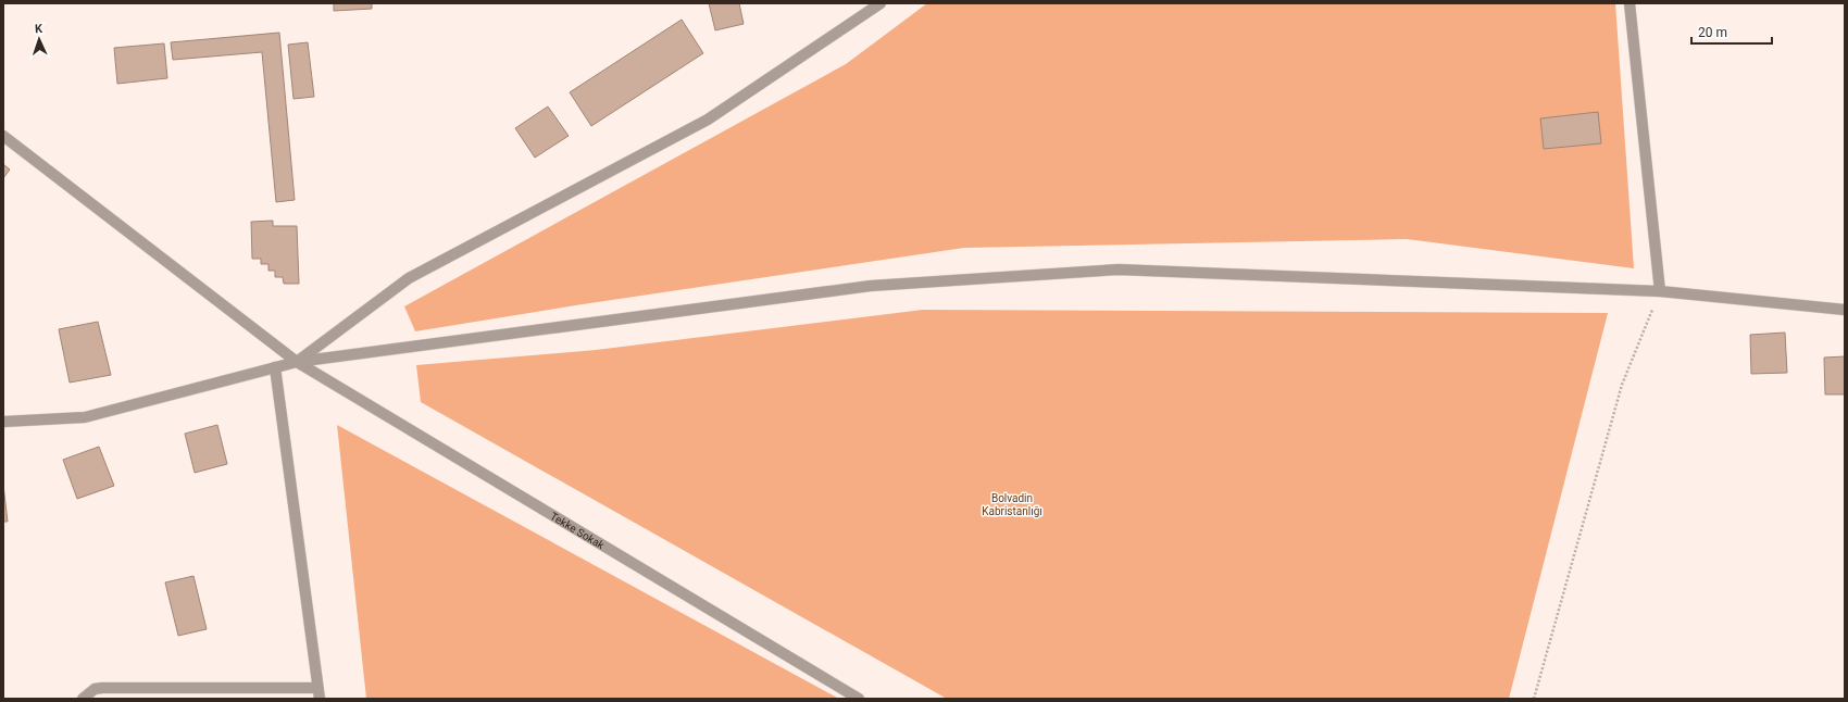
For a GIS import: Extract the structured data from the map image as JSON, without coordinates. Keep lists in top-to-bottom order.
{
  "streets": {
    "street": ["Tekke Sokak"]
  },
  "parks": ["Bolvadin Kabristanlığı"],
  "scale_bar": "20 m",
  "north": "top"
}
